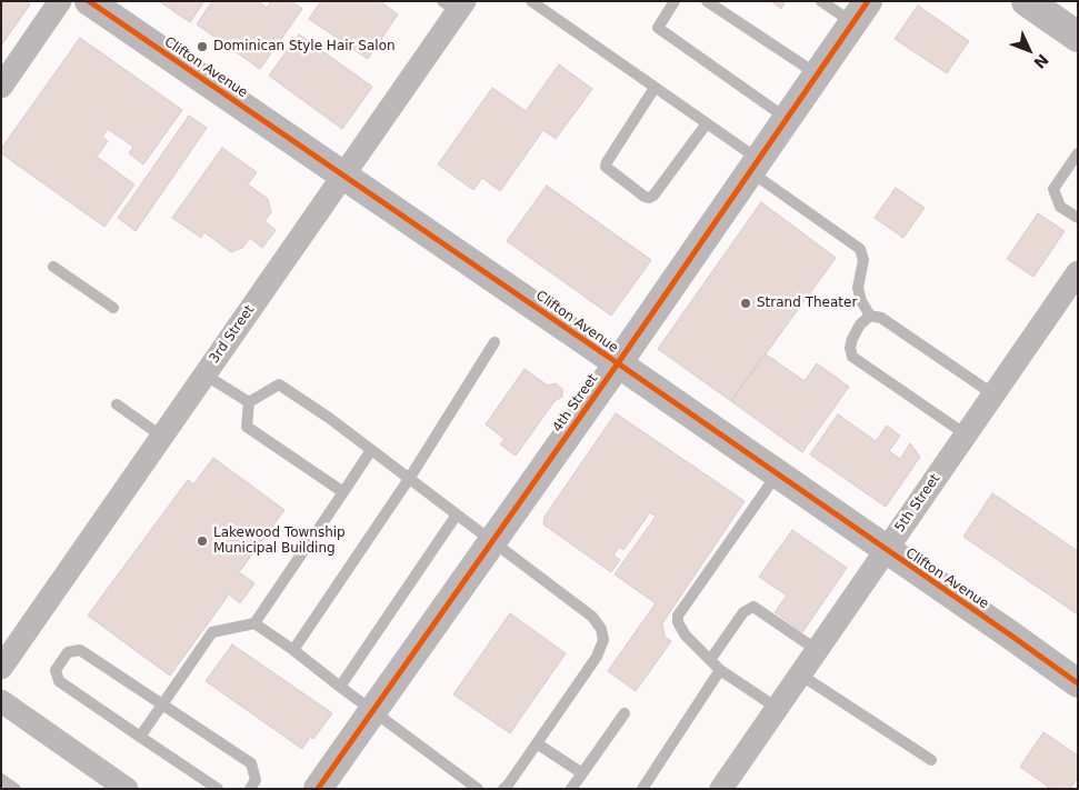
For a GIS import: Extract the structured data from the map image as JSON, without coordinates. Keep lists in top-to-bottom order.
{
  "streets": {
    "street": [
      "Clifton Avenue",
      "3rd Street",
      "4th Street",
      "5th Street"
    ]
  },
  "crossings": [
    ["Clifton Avenue", "3rd Street"],
    ["Clifton Avenue", "4th Street"],
    ["Clifton Avenue", "5th Street"]
  ],
  "places": ["Dominican Style Hair Salon", "Strand Theater", "Lakewood Township Municipal Building"],
  "north": "bottom right"
}
